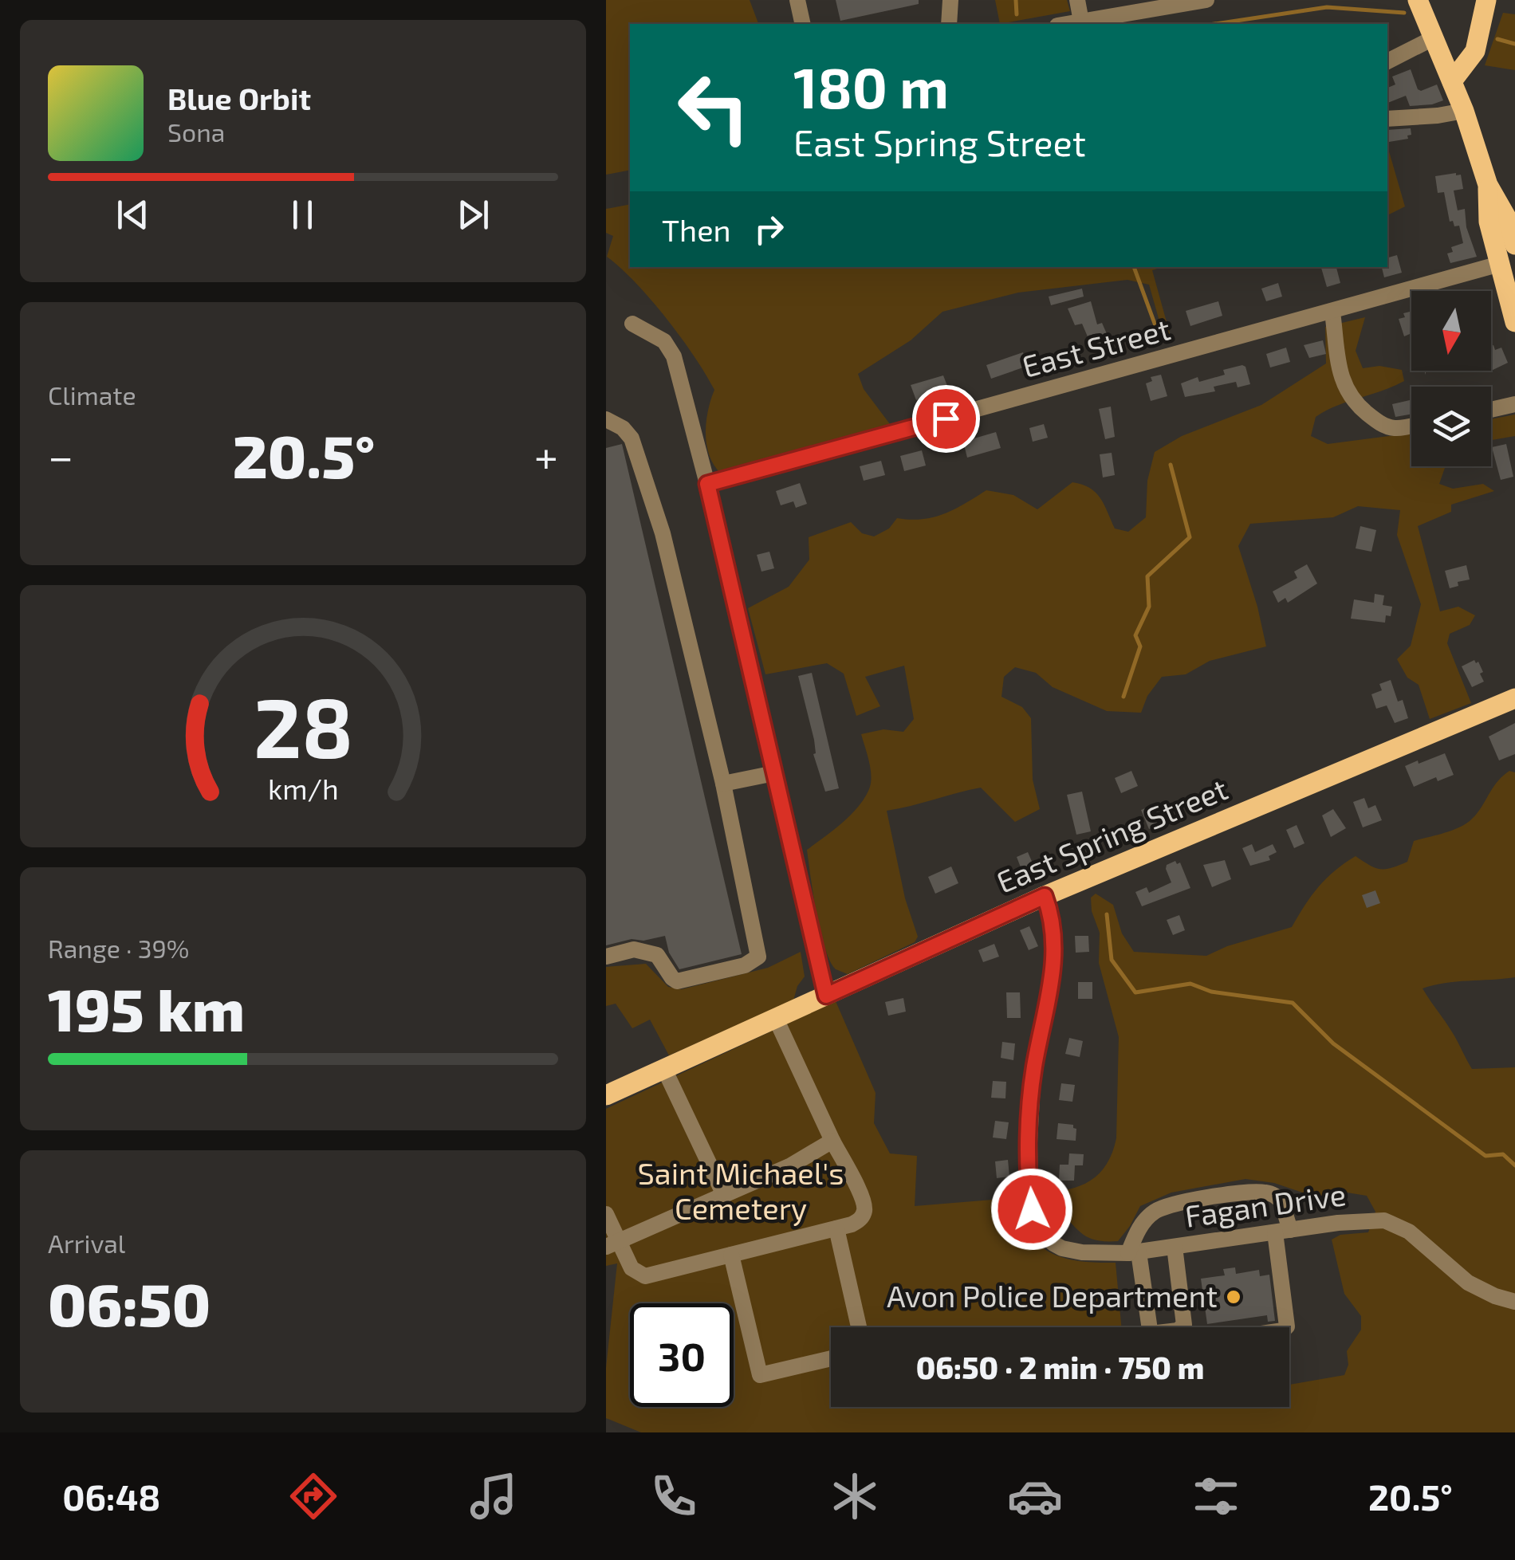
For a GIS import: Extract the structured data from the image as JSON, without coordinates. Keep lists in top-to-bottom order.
{
  "streets": {
    "main road": ["East Spring Street"],
    "street": ["East Street", "Fagan Drive"]
  },
  "crossings": [
    ["East Spring Street", "Fagan Drive"]
  ],
  "parks": ["Saint Michael's Cemetery"],
  "places": ["Avon Police Department"],
  "north": "bottom",
  "page": {
    "turn": ["180 m", "East Spring Street"],
    "song": ["Blue Orbit", "Sona"],
    "then": "Then",
    "tile": [
      "Climate",
      ["Range · 39%", "195 km"],
      ["Arrival", "06:50"]
    ],
    "heat": ["−", "20.5°", "+"],
    "limit": "30",
    "trip": "06:50 · 2 min · 750 m",
    "tabs": ["06:48", "20.5°"],
    "gauge": ["28", "km/h"]
  }
}
